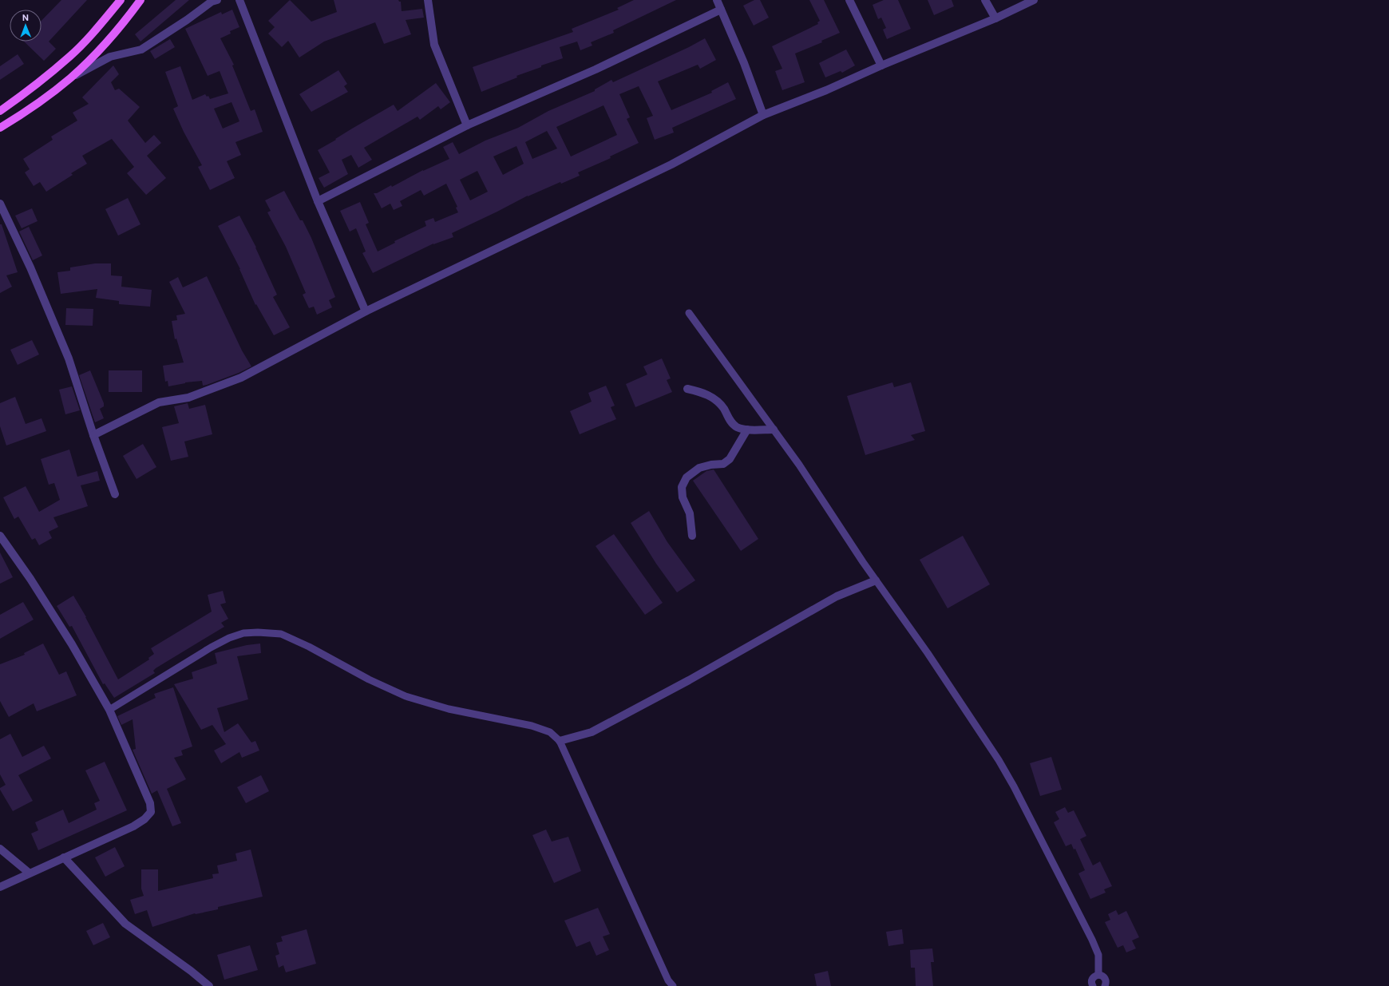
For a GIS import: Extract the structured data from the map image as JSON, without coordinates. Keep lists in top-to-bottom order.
{
  "north": "top"
}
